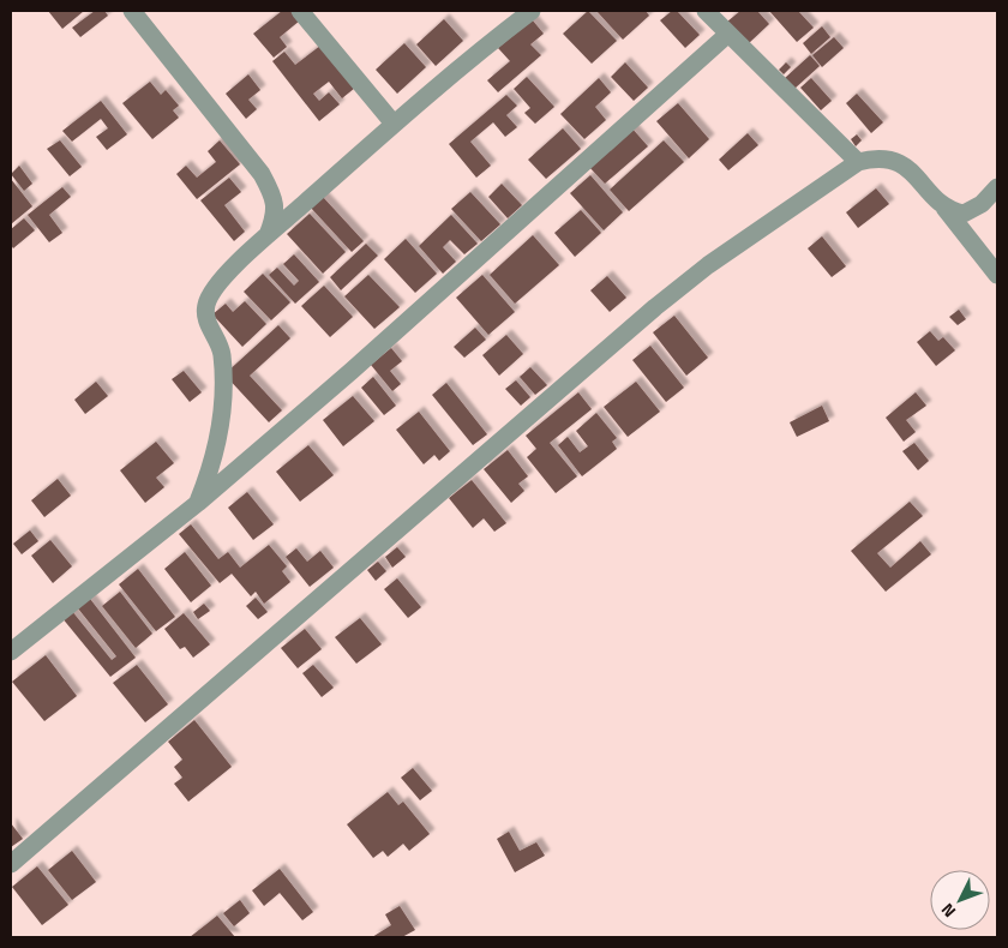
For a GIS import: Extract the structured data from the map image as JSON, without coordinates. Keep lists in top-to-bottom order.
{
  "north": "bottom left"
}
